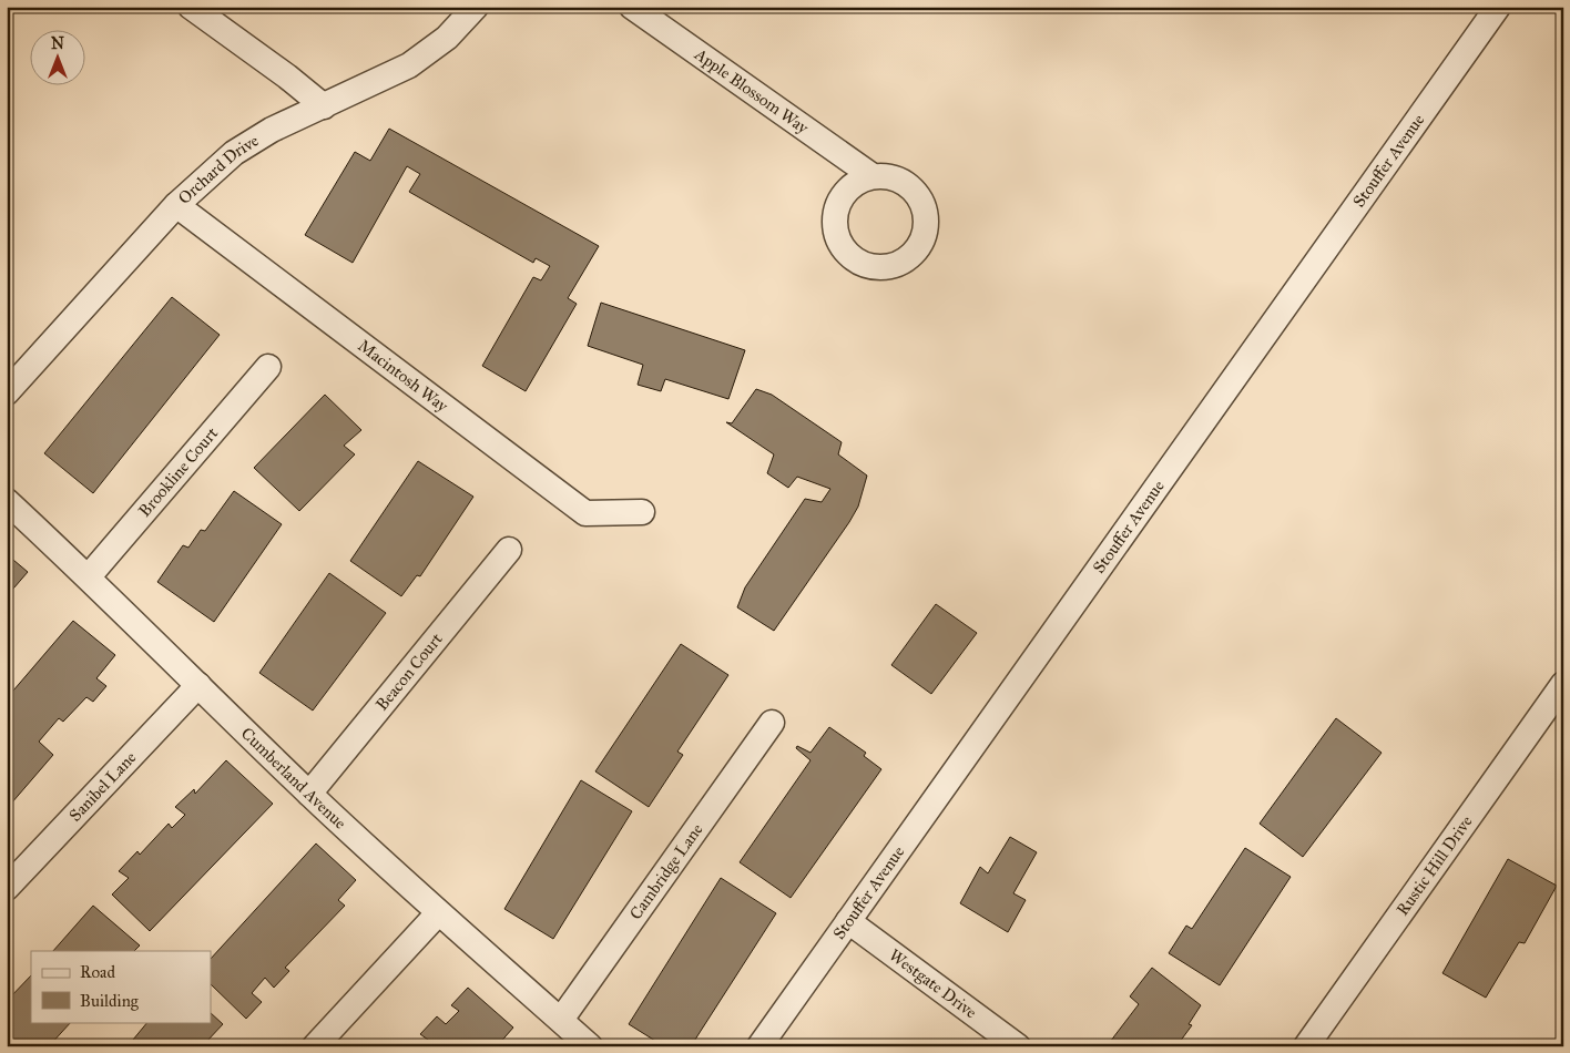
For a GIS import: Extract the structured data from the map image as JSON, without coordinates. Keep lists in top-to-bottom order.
{
  "streets": {
    "street": [
      "Apple Blossom Way",
      "Stouffer Avenue",
      "Orchard Drive",
      "Macintosh Way",
      "Brookline Court",
      "Beacon Court",
      "Cumberland Avenue",
      "Sanibel Lane",
      "Rustic Hill Drive",
      "Cambridge Lane",
      "Westgate Drive"
    ]
  },
  "crossings": [
    ["Stouffer Avenue", "Westgate Drive"],
    ["Orchard Drive", "Macintosh Way"],
    ["Brookline Court", "Cumberland Avenue"],
    ["Beacon Court", "Cumberland Avenue"],
    ["Cumberland Avenue", "Sanibel Lane"],
    ["Cumberland Avenue", "Cambridge Lane"]
  ],
  "legend": ["Road", "Building"],
  "north": "top"
}
